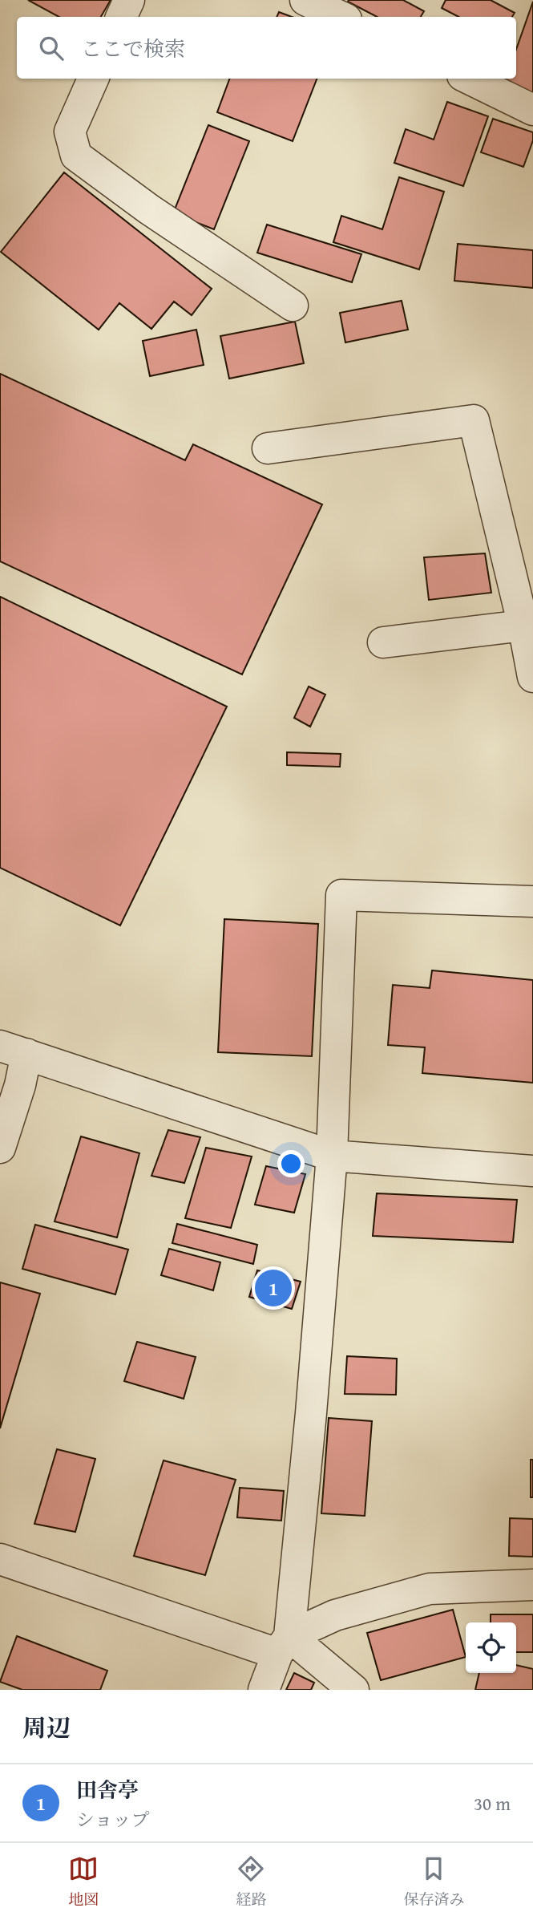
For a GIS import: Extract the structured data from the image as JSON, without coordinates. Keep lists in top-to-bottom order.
{
  "page": {
    "search": "ここで検索",
    "pins": "1",
    "heading": "周辺",
    "list": [
      {
        "mark": "1",
        "name": "田舎亭",
        "note": "ショップ",
        "value": "30 m"
      }
    ],
    "nav": ["地図", "経路", "保存済み"]
  }
}
